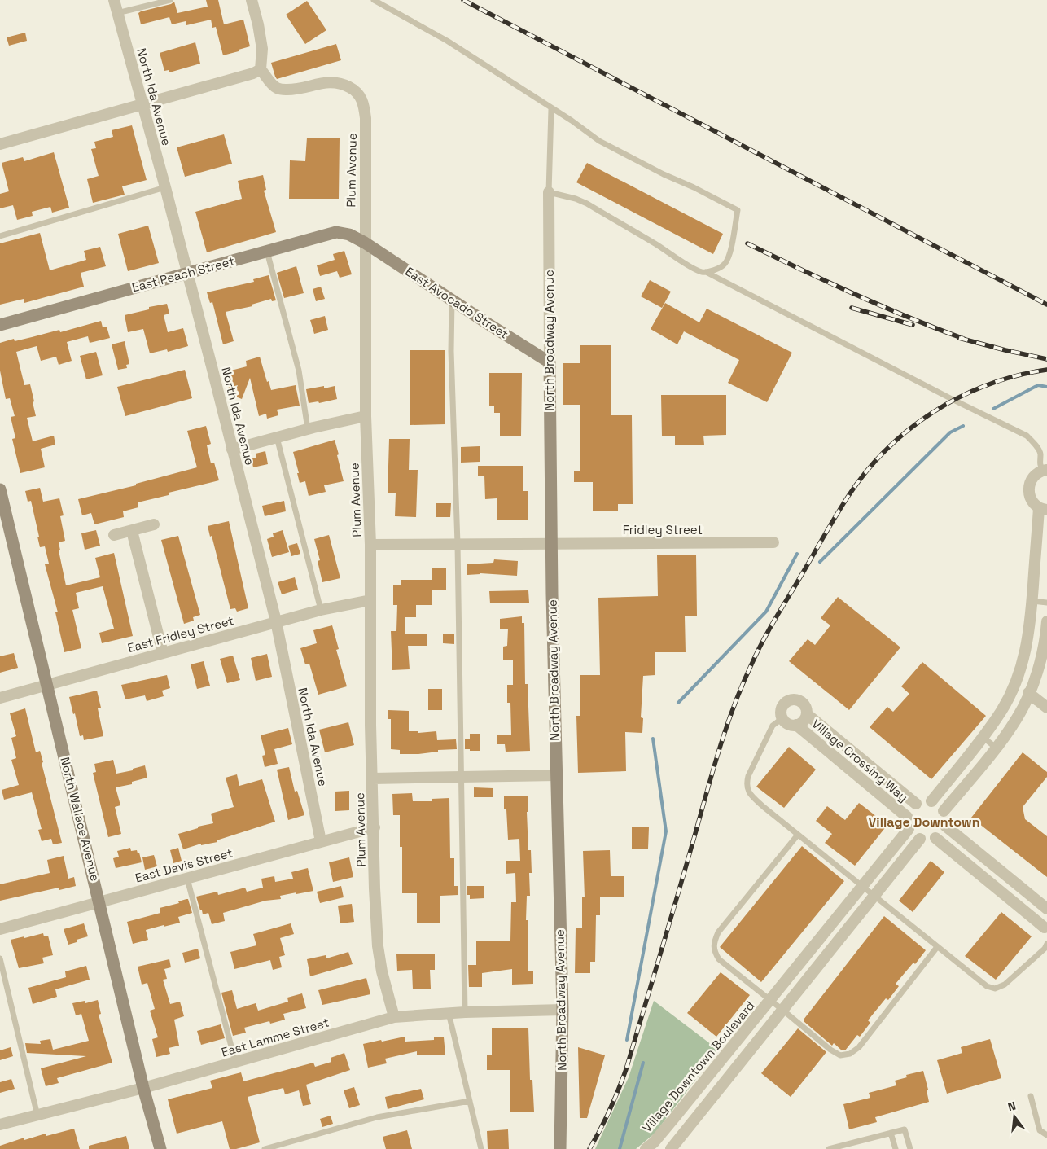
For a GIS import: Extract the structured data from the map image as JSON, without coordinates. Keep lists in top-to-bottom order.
{
  "streets": {
    "street": [
      "North Ida Avenue",
      "Plum Avenue",
      "East Peach Street",
      "East Avocado Street",
      "North Broadway Avenue",
      "Fridley Street",
      "East Fridley Street",
      "Village Crossing Way",
      "North Wallace Avenue",
      "East Davis Street",
      "East Lamme Street",
      "Village Downtown Boulevard"
    ]
  },
  "crossings": [
    ["North Ida Avenue", "East Peach Street"],
    ["North Ida Avenue", "East Fridley Street"],
    ["North Ida Avenue", "East Davis Street"],
    ["Plum Avenue", "East Peach Street"],
    ["Plum Avenue", "East Avocado Street"],
    ["Plum Avenue", "East Fridley Street"],
    ["Plum Avenue", "East Davis Street"],
    ["Plum Avenue", "East Lamme Street"],
    ["East Peach Street", "East Avocado Street"],
    ["East Avocado Street", "North Broadway Avenue"],
    ["North Broadway Avenue", "Fridley Street"],
    ["North Broadway Avenue", "East Lamme Street"],
    ["East Fridley Street", "North Wallace Avenue"],
    ["Village Crossing Way", "Village Downtown Boulevard"],
    ["North Wallace Avenue", "East Davis Street"],
    ["North Wallace Avenue", "East Lamme Street"]
  ],
  "districts": ["Village Downtown"],
  "north": "top"
}
